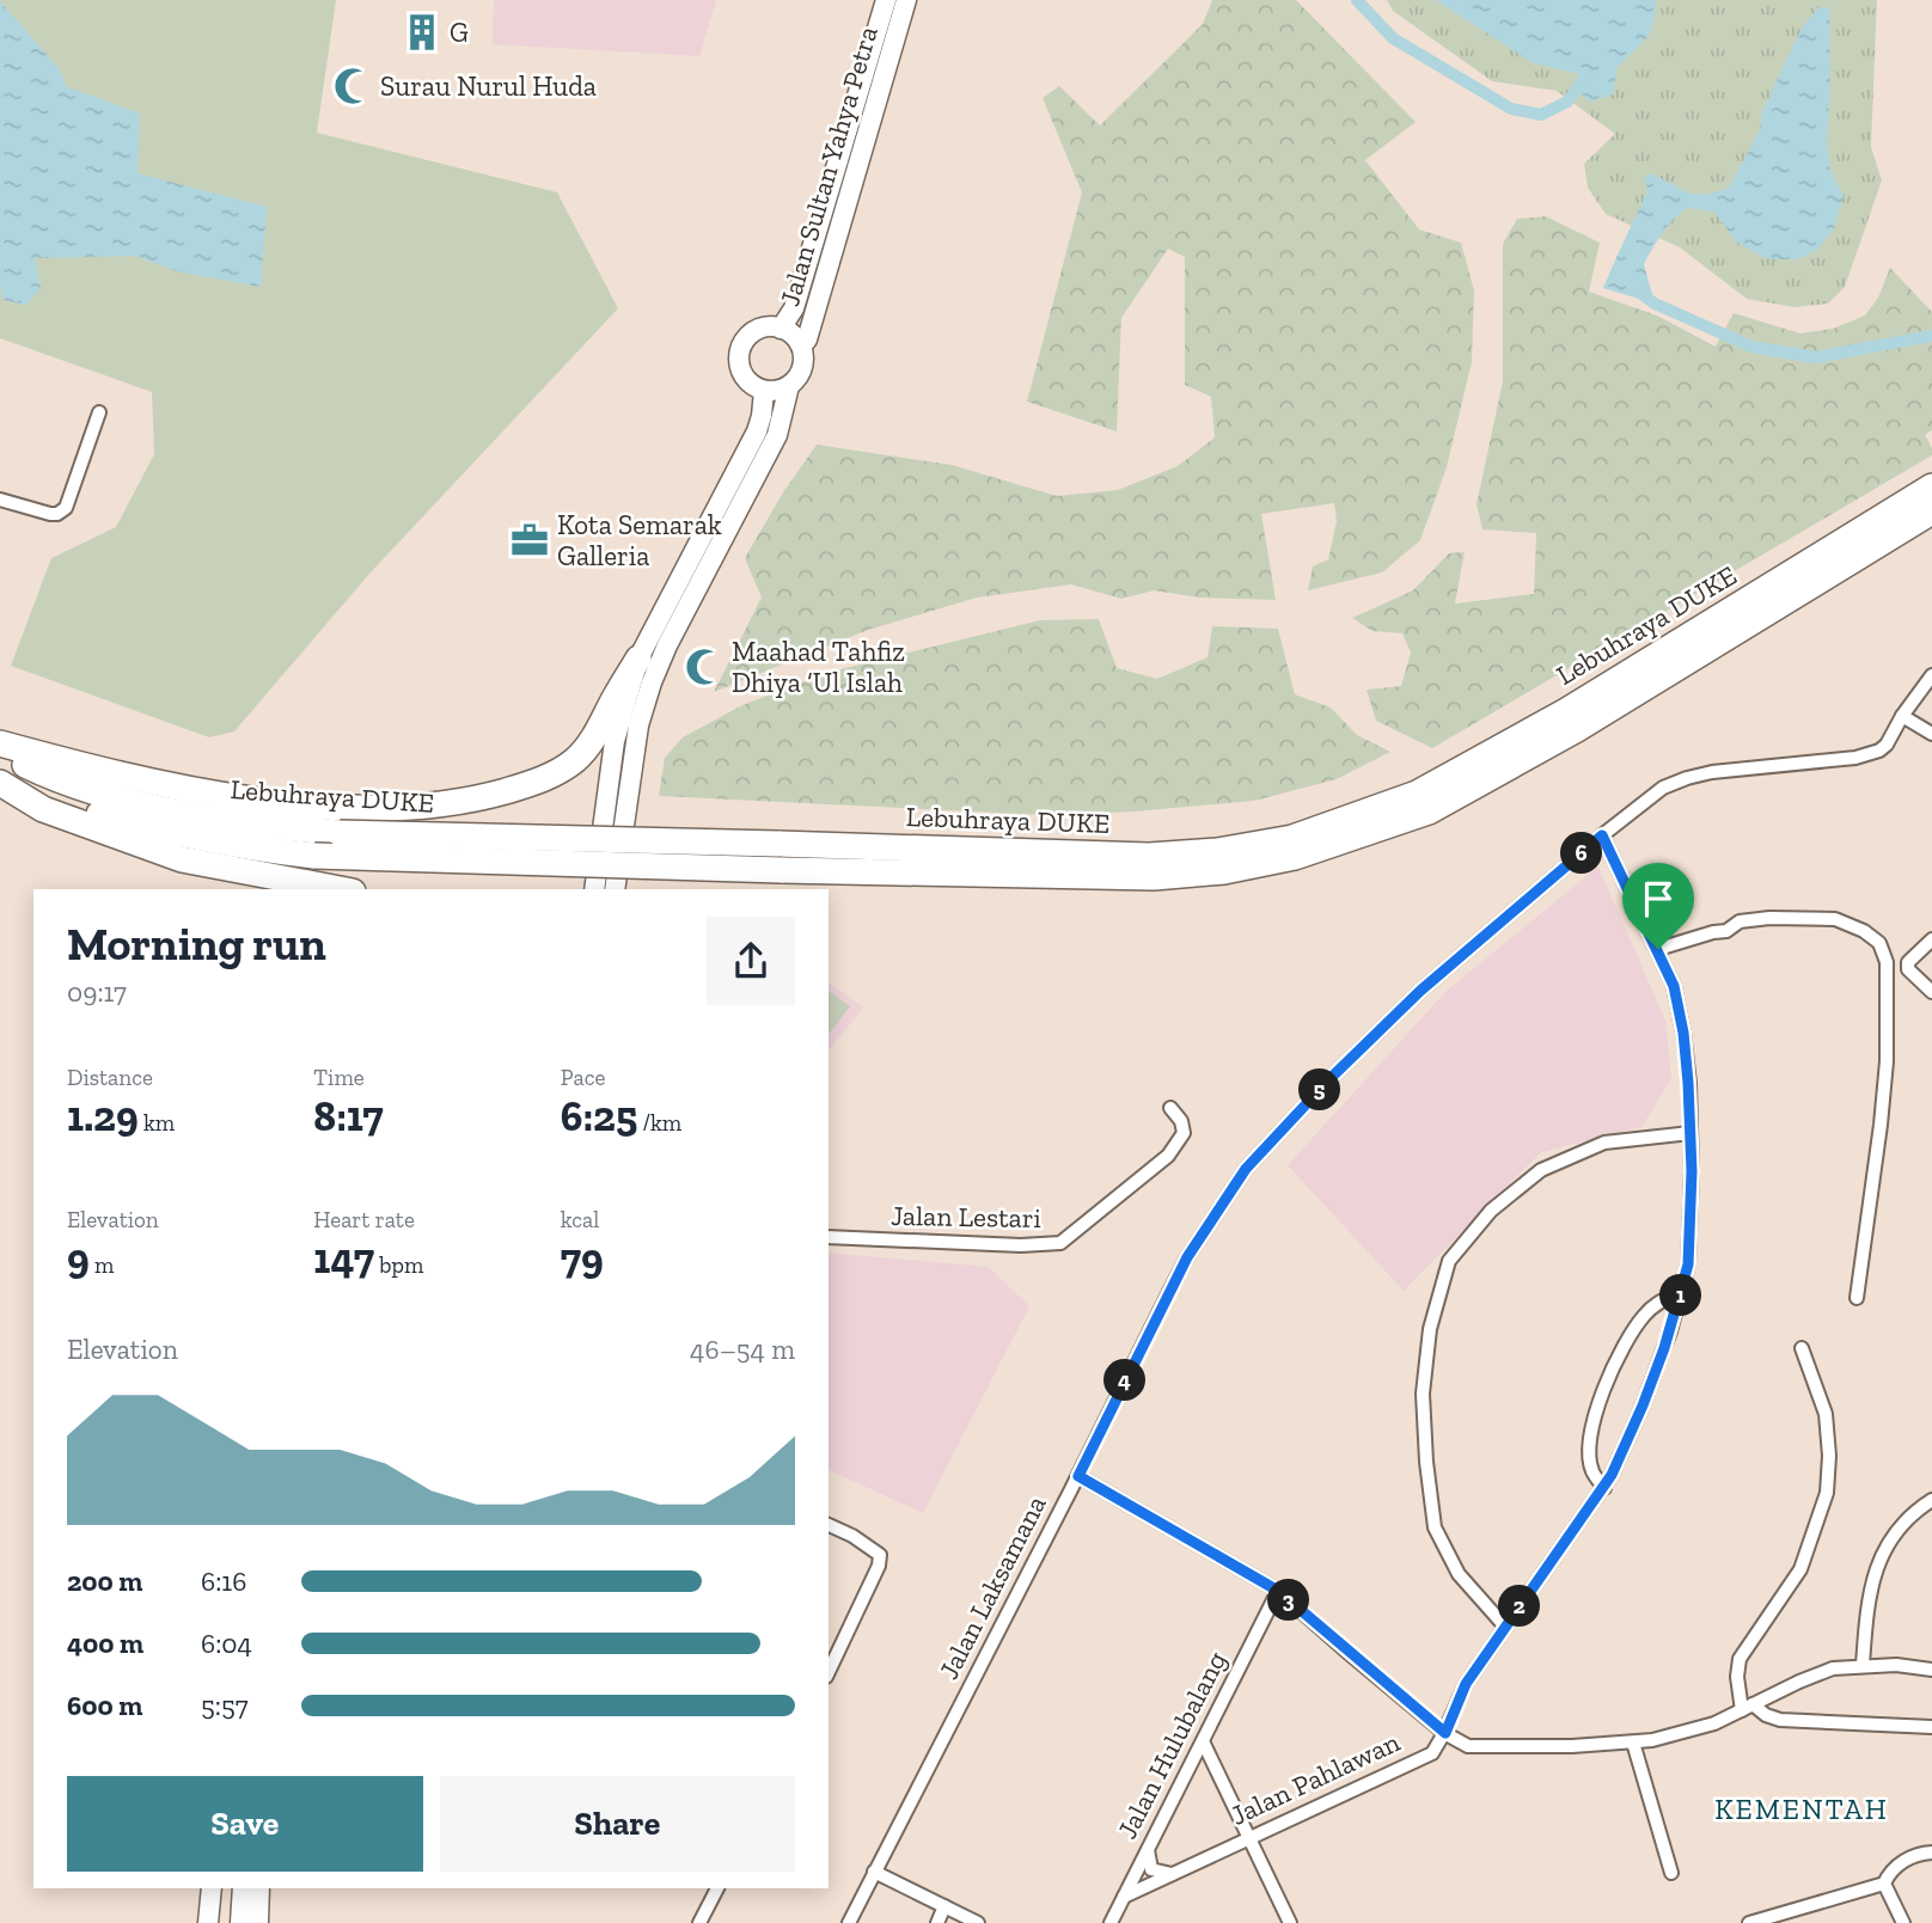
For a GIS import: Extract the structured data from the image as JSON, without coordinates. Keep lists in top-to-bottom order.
{
  "streets": {
    "highway": ["Lebuhraya DUKE"],
    "main road": ["Jalan Sultan Yahya Petra"],
    "street": [
      "Jalan Lestari",
      "Jalan Laksamana",
      "Jalan Hulubalang",
      "Jalan Pahlawan"
    ]
  },
  "crossings": [
    ["Jalan Hulubalang", "Jalan Pahlawan"]
  ],
  "districts": ["KEMENTAH"],
  "places": {
    "building": ["G"],
    "mosque": ["Surau Nurul Huda", "Maahad Tahfiz Dhiya ‘Ul Islah"],
    "office": ["Kota Semarak Galleria"]
  },
  "page": {
    "pins": [
      "6",
      "5",
      "1",
      "4",
      "3",
      "2"
    ],
    "heading": ["Morning run", "09:17"],
    "stats": [
      ["Distance", "1.29 km"],
      ["Time", "8:17"],
      ["Pace", "6:25 /km"],
      ["Elevation", "9 m"],
      ["Heart rate", "147 bpm"],
      ["kcal", "79"]
    ],
    "chart": ["Elevation", "46–54 m"],
    "list": [
      {
        "name": "200 m",
        "note": "6:16"
      },
      {
        "name": "400 m",
        "note": "6:04"
      },
      {
        "name": "600 m",
        "note": "5:57"
      }
    ],
    "buttons": ["Save", "Share"]
  }
}
